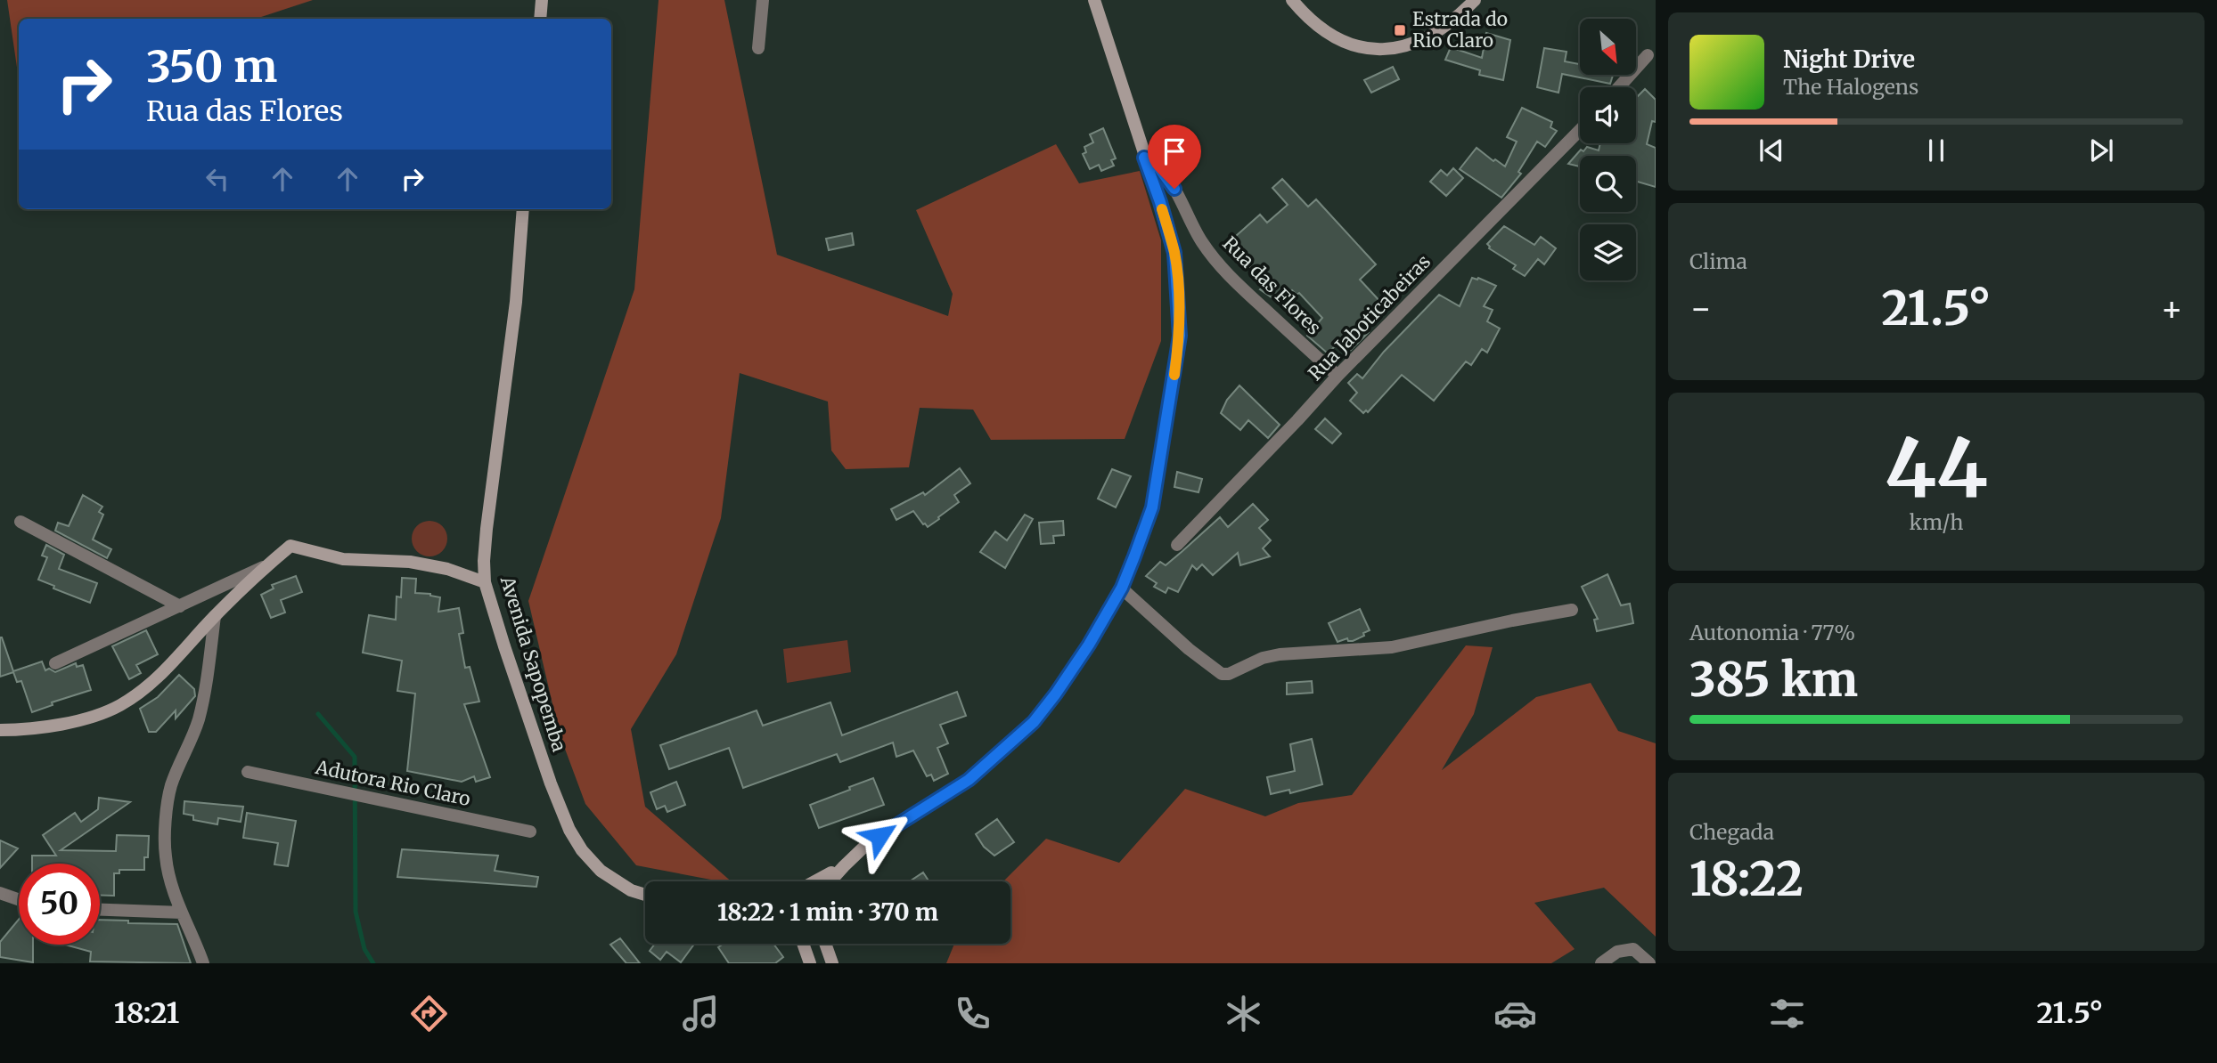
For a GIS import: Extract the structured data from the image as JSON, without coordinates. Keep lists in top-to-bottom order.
{
  "streets": {
    "main road": ["Avenida Sapopemba"],
    "street": ["Rua das Flores", "Rua Jaboticabeiras", "Adutora Rio Claro"]
  },
  "crossings": [
    ["Rua das Flores", "Rua Jaboticabeiras"]
  ],
  "places": {
    "transit": ["Estrada do Rio Claro"]
  },
  "north": "bottom right",
  "page": {
    "turn": ["350 m", "Rua das Flores"],
    "song": ["Night Drive", "The Halogens"],
    "tile": [
      "Clima",
      ["44", "km/h"],
      ["Autonomia · 77%", "385 km"],
      ["Chegada", "18:22"]
    ],
    "heat": ["−", "21.5°", "+"],
    "limit": "50",
    "trip": "18:22 · 1 min · 370 m",
    "tabs": ["18:21", "21.5°"]
  }
}
